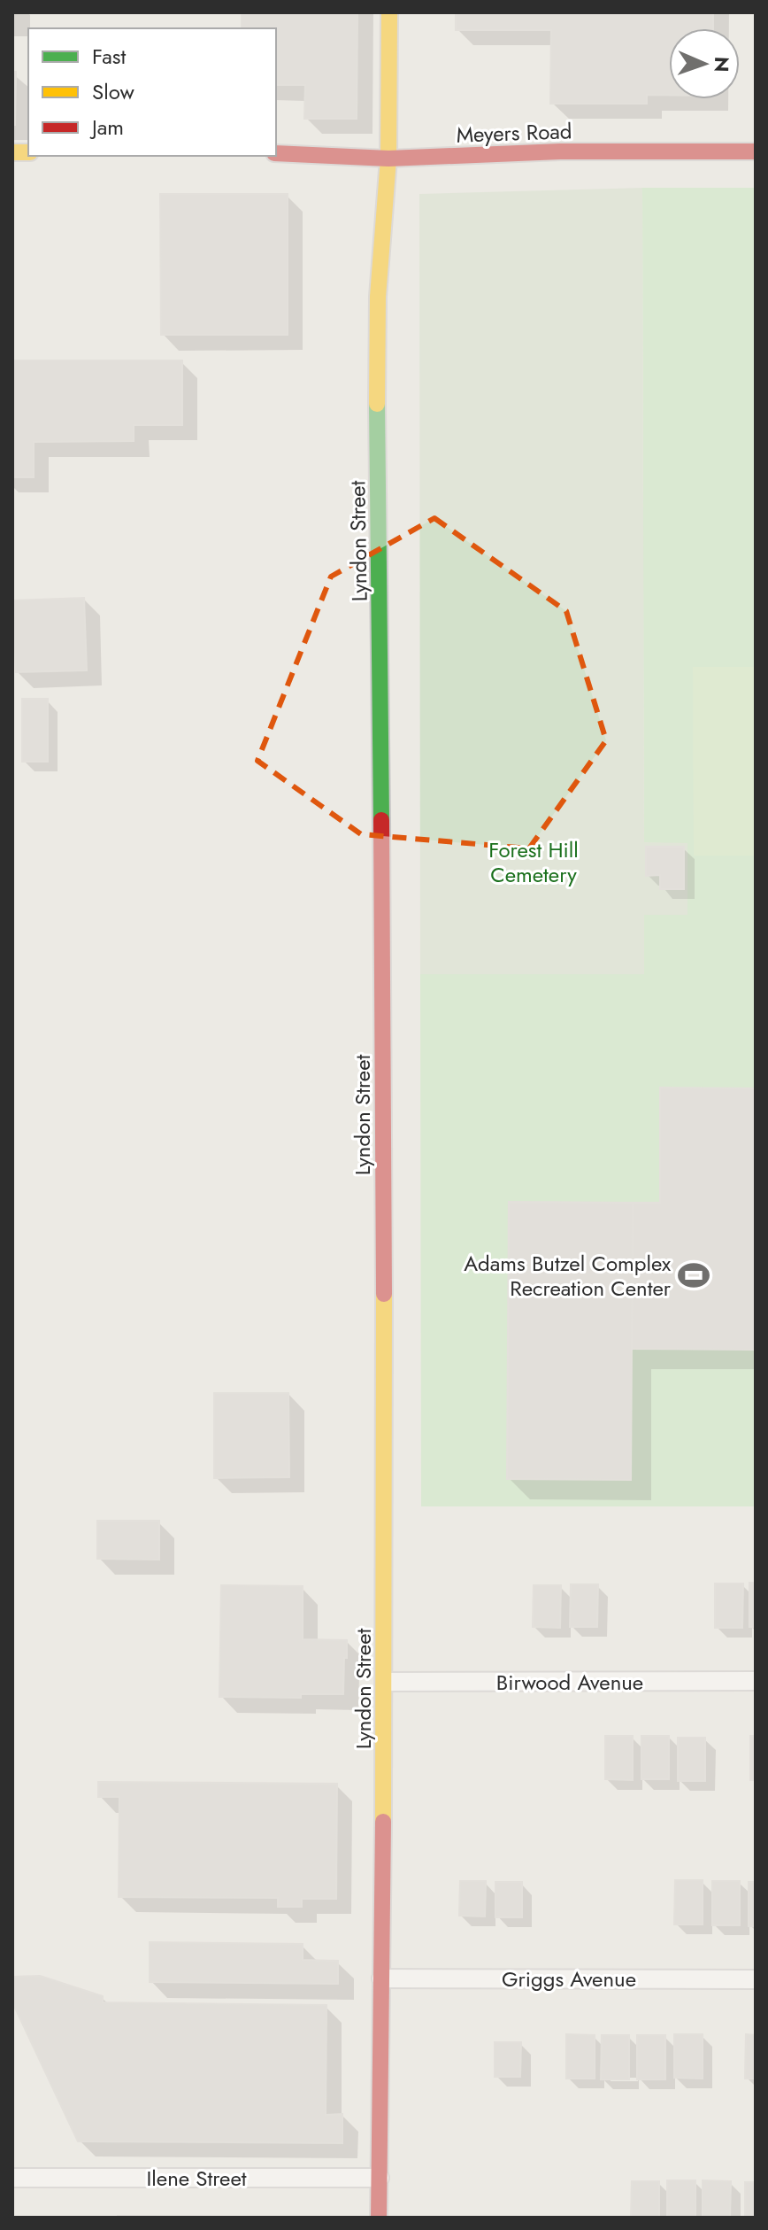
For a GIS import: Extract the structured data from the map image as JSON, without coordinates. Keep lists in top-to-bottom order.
{
  "streets": {
    "street": [
      "Meyers Road",
      "Lyndon Street",
      "Birwood Avenue",
      "Griggs Avenue",
      "Ilene Street"
    ]
  },
  "crossings": [
    ["Meyers Road", "Lyndon Street"],
    ["Lyndon Street", "Birwood Avenue"],
    ["Lyndon Street", "Griggs Avenue"],
    ["Lyndon Street", "Ilene Street"]
  ],
  "parks": ["Forest Hill Cemetery"],
  "places": {
    "sports": ["Adams Butzel Complex Recreation Center"]
  },
  "legend": ["Fast", "Slow", "Jam"],
  "north": "right"
}
